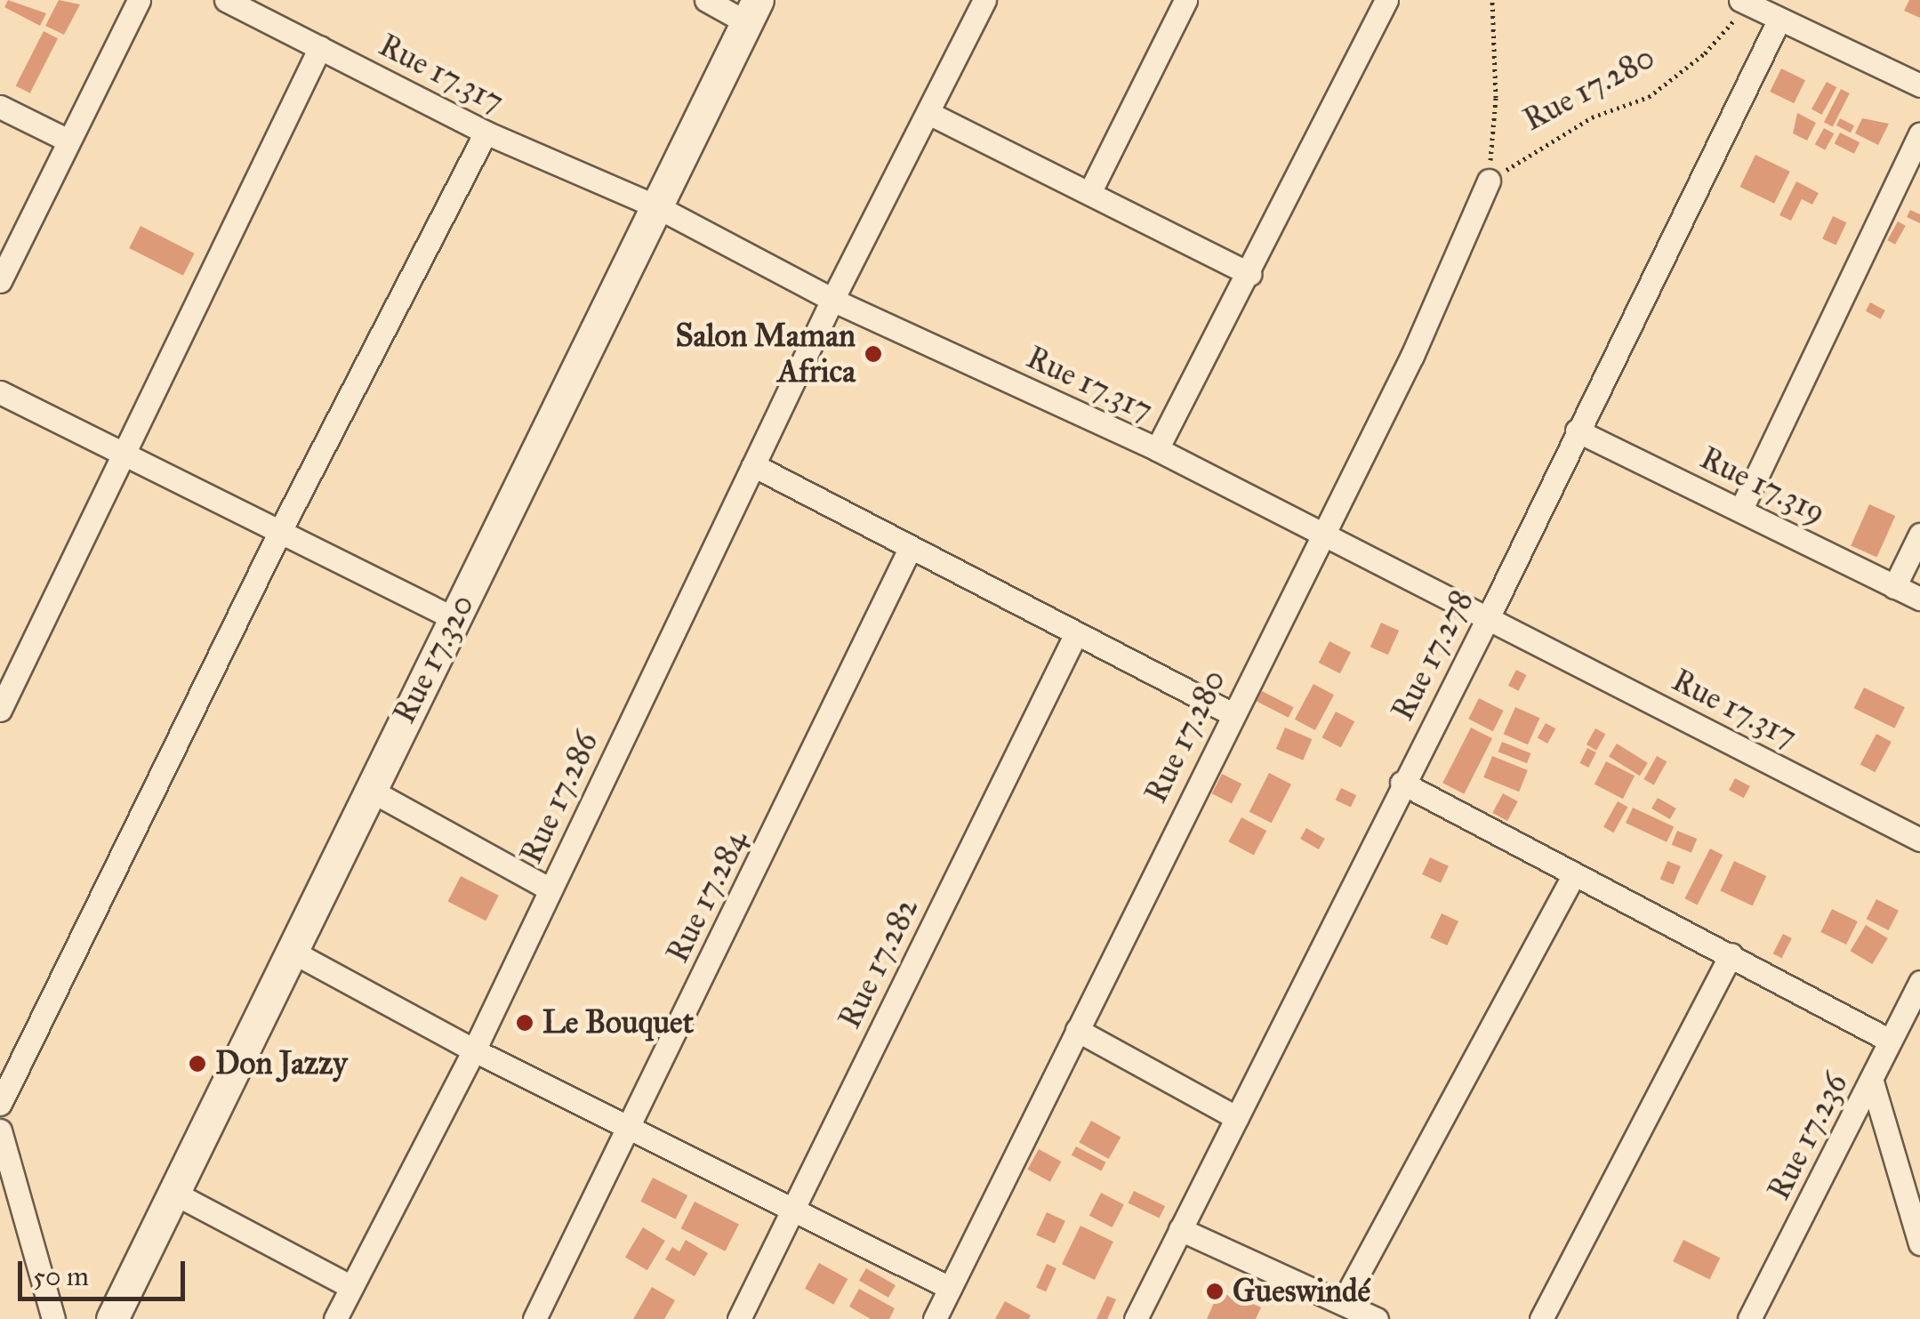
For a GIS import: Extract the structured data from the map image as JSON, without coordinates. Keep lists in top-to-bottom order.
{
  "streets": {
    "street": [
      "Rue 17.317",
      "Rue 17.280",
      "Rue 17.319",
      "Rue 17.278",
      "Rue 17.320",
      "Rue 17.286",
      "Rue 17.284",
      "Rue 17.282",
      "Rue 17.236"
    ]
  },
  "crossings": [
    ["Rue 17.317", "Rue 17.280"],
    ["Rue 17.317", "Rue 17.278"],
    ["Rue 17.317", "Rue 17.320"],
    ["Rue 17.317", "Rue 17.286"],
    ["Rue 17.319", "Rue 17.278"]
  ],
  "places": [
    "Salon Maman Africa",
    "Le Bouquet",
    "Don Jazzy",
    "Gueswindé"
  ],
  "scale_bar": "50 m"
}
